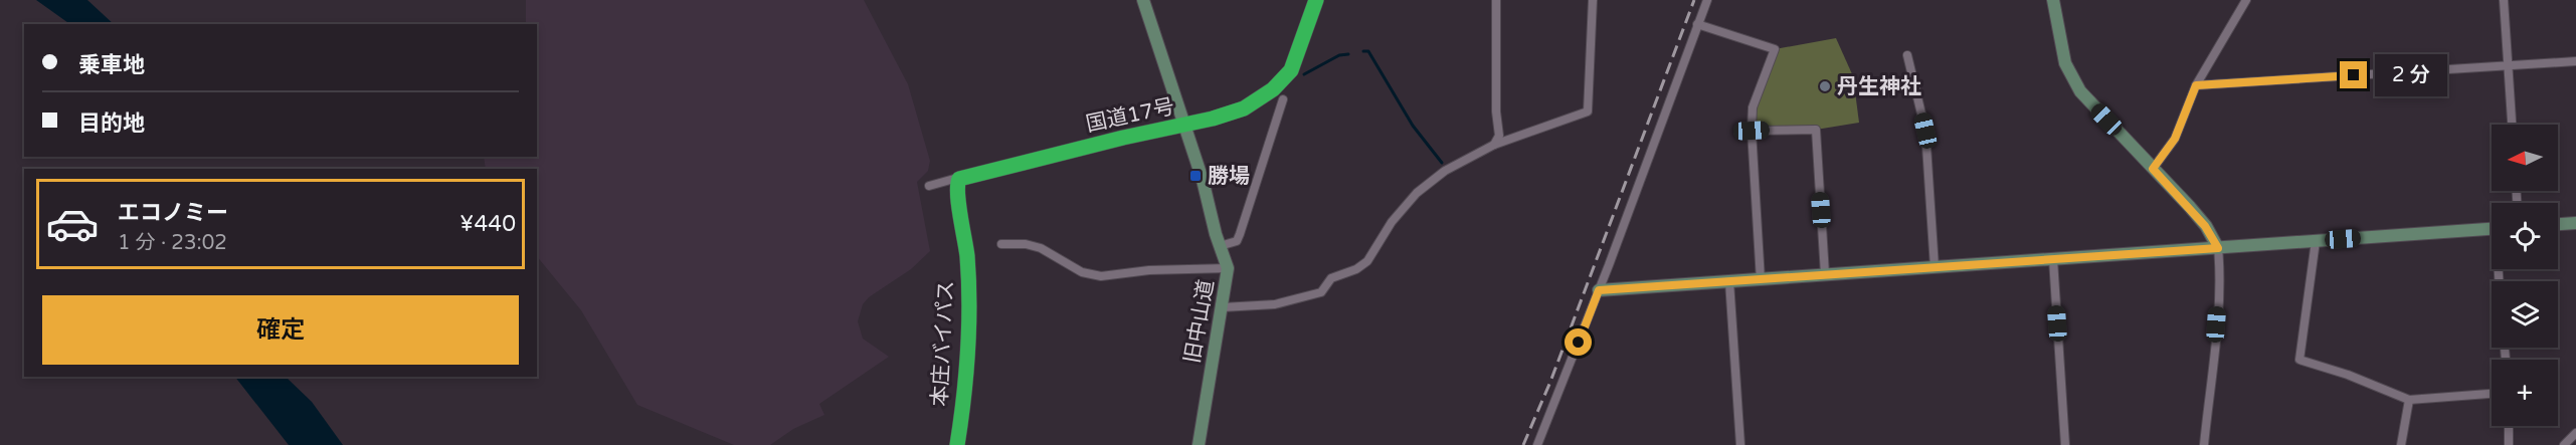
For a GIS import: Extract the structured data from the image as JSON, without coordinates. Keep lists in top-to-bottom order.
{
  "streets": {
    "highway": ["国道17号", "本庄バイパス"],
    "street": ["旧中山道"]
  },
  "crossings": [
    ["国道17号", "旧中山道"],
    ["国道17号", "本庄バイパス"]
  ],
  "places": {
    "other": ["丹生神社"],
    "transit": ["勝場"]
  },
  "north": "left",
  "page": {
    "banner": ["乗車地", "目的地"],
    "bubble": "2 分",
    "map_buttons": "+",
    "list": [
      {
        "name": "エコノミー",
        "note": "1 分 · 23:02",
        "value": "¥440"
      }
    ],
    "buttons": "確定"
  }
}
